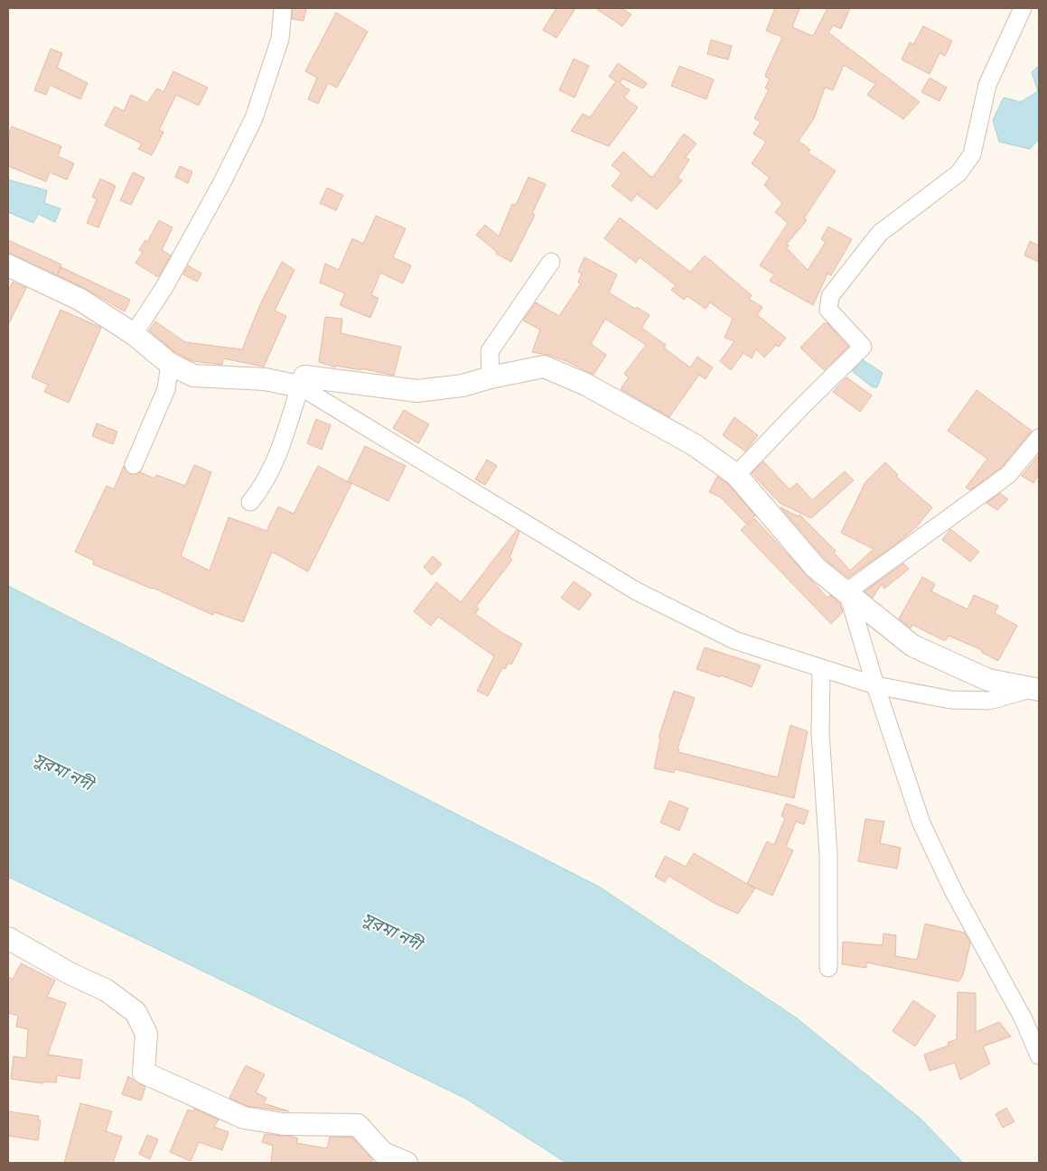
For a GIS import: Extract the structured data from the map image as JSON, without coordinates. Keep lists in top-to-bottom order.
{
  "water": ["সুরমা নদী"]
}
